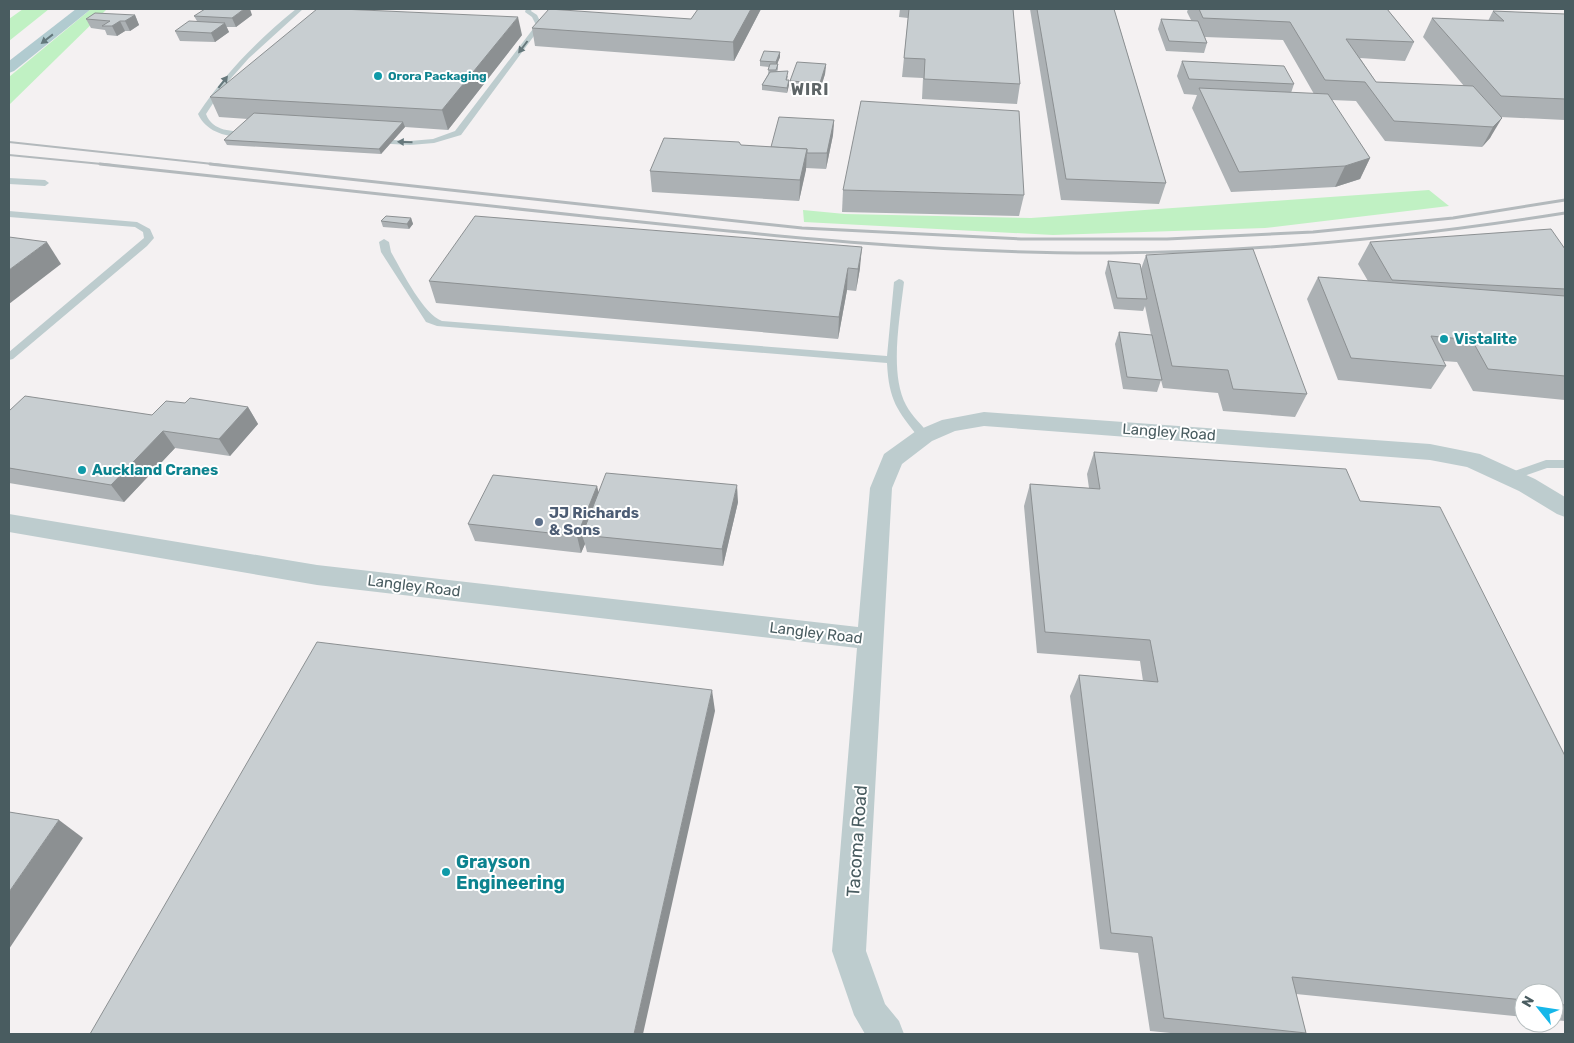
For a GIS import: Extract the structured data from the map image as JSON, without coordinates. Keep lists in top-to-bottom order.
{
  "streets": {
    "street": ["Langley Road", "Tacoma Road"]
  },
  "crossings": [
    ["Langley Road", "Tacoma Road"]
  ],
  "districts": ["WIRI"],
  "places": [
    "Orora Packaging",
    "Vistalite",
    "Auckland Cranes",
    "JJ Richards & Sons",
    "Grayson Engineering"
  ],
  "north": "top left"
}
